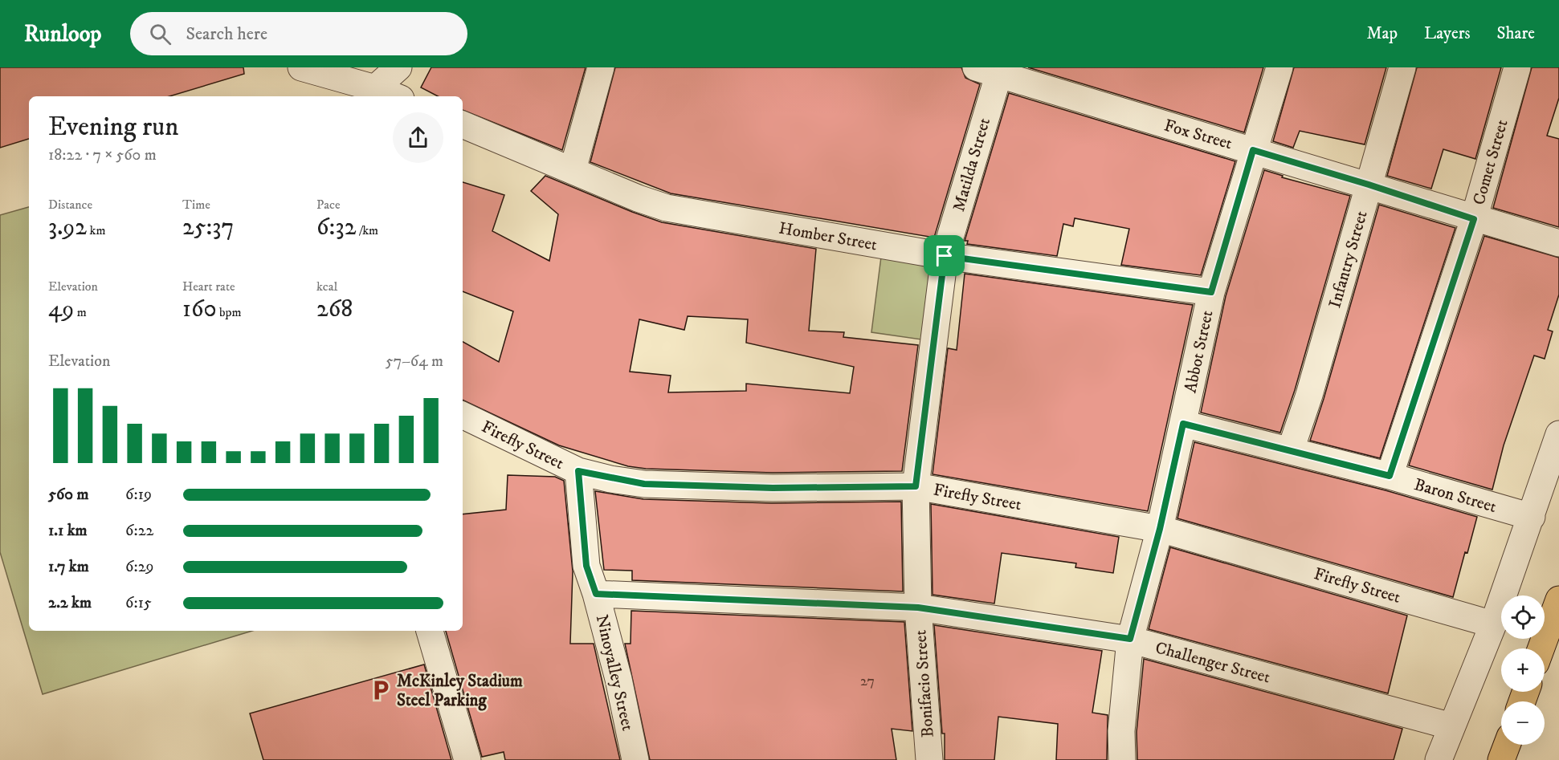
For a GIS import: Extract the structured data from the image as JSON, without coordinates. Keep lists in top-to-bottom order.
{
  "streets": {
    "street": [
      "Fox Street",
      "Comet Street",
      "Matilda Street",
      "Homber Street",
      "Infantry Street",
      "Abbot Street",
      "Firefly Street",
      "Baron Street",
      "Challenger Street",
      "Ninoyalley Street",
      "Bonifacio Street"
    ]
  },
  "crossings": [
    ["Fox Street", "Comet Street"],
    ["Fox Street", "Matilda Street"],
    ["Fox Street", "Infantry Street"],
    ["Fox Street", "Abbot Street"],
    ["Comet Street", "Baron Street"],
    ["Matilda Street", "Homber Street"],
    ["Matilda Street", "Firefly Street"],
    ["Matilda Street", "Challenger Street"],
    ["Matilda Street", "Bonifacio Street"],
    ["Homber Street", "Abbot Street"],
    ["Infantry Street", "Baron Street"],
    ["Abbot Street", "Firefly Street"],
    ["Abbot Street", "Baron Street"],
    ["Abbot Street", "Challenger Street"],
    ["Firefly Street", "Ninoyalley Street"],
    ["Challenger Street", "Ninoyalley Street"],
    ["Challenger Street", "Bonifacio Street"]
  ],
  "places": {
    "parking": ["McKinley Stadium Steel Parking"]
  },
  "house_numbers": ["27"],
  "page": {
    "header": "Runloop",
    "search": "Search here",
    "nav": ["Map", "Layers", "Share"],
    "heading": ["Evening run", "18:22 · 7 × 560 m"],
    "stats": [
      ["Distance", "3.92 km"],
      ["Time", "25:37"],
      ["Pace", "6:32 /km"],
      ["Elevation", "49 m"],
      ["Heart rate", "160 bpm"],
      ["kcal", "268"]
    ],
    "chart": ["Elevation", "57–64 m"],
    "list": [
      {
        "name": "560 m",
        "note": "6:19"
      },
      {
        "name": "1.1 km",
        "note": "6:22"
      },
      {
        "name": "1.7 km",
        "note": "6:29"
      },
      {
        "name": "2.2 km",
        "note": "6:15"
      }
    ],
    "map_buttons": ["+", "−"]
  }
}
